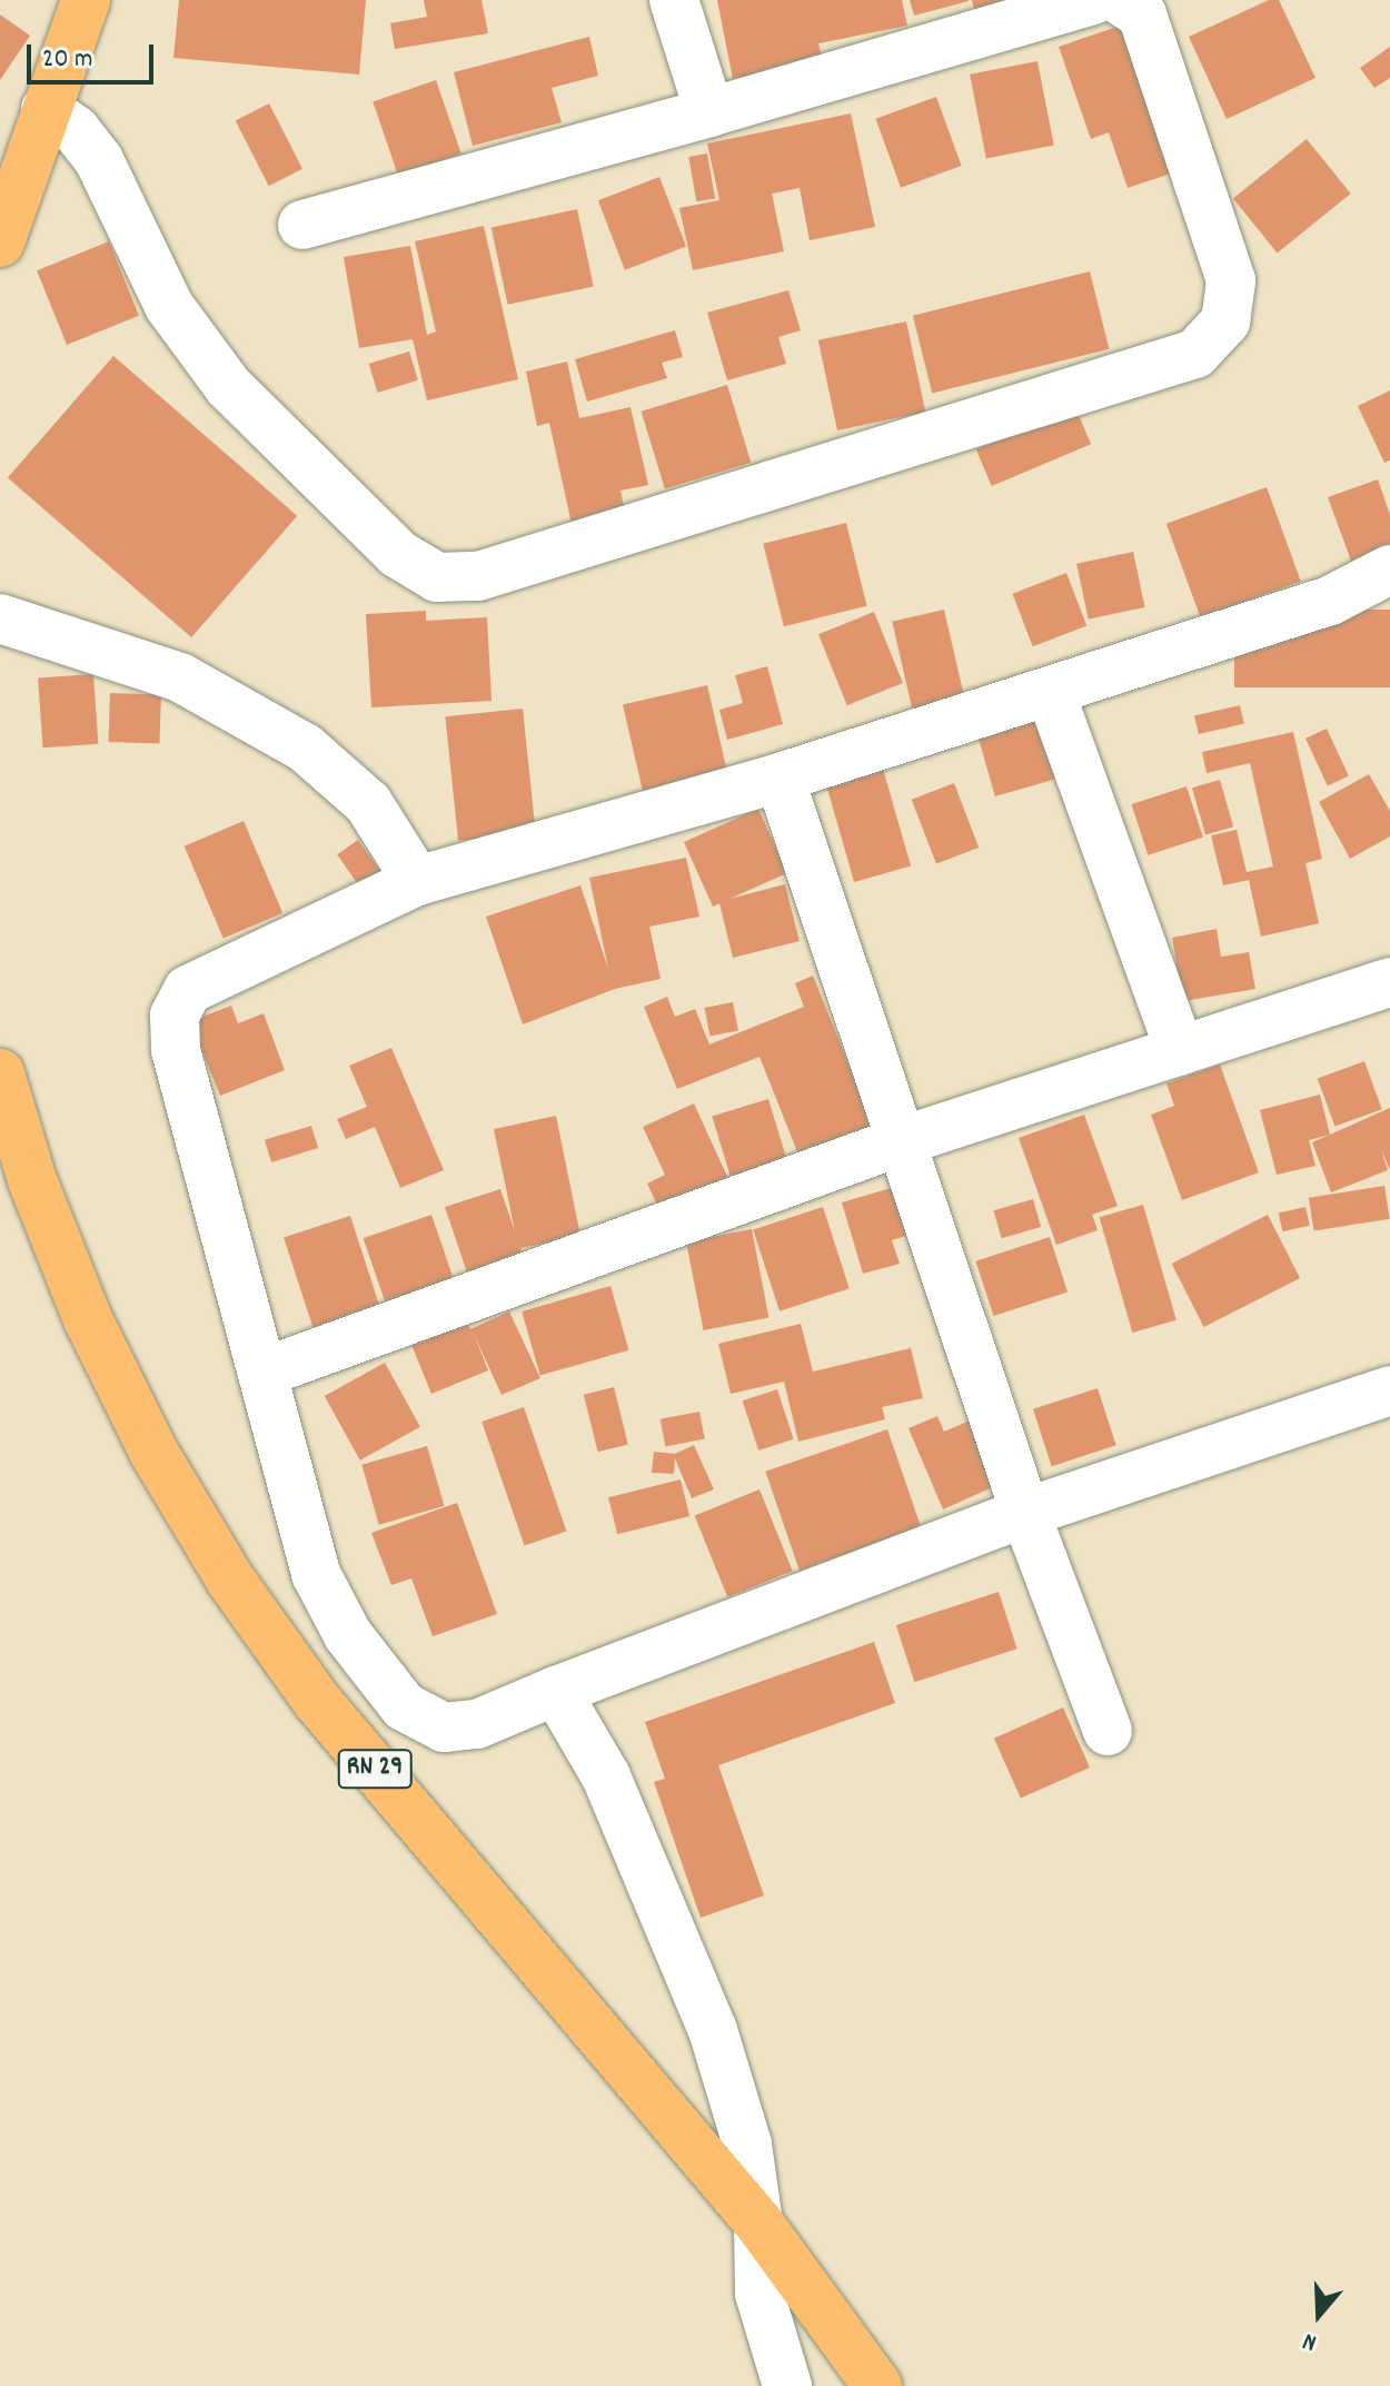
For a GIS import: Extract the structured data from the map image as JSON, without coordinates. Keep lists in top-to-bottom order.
{
  "streets": {
    "main road": ["RN 29"]
  },
  "scale_bar": "20 m",
  "north": "bottom"
}
